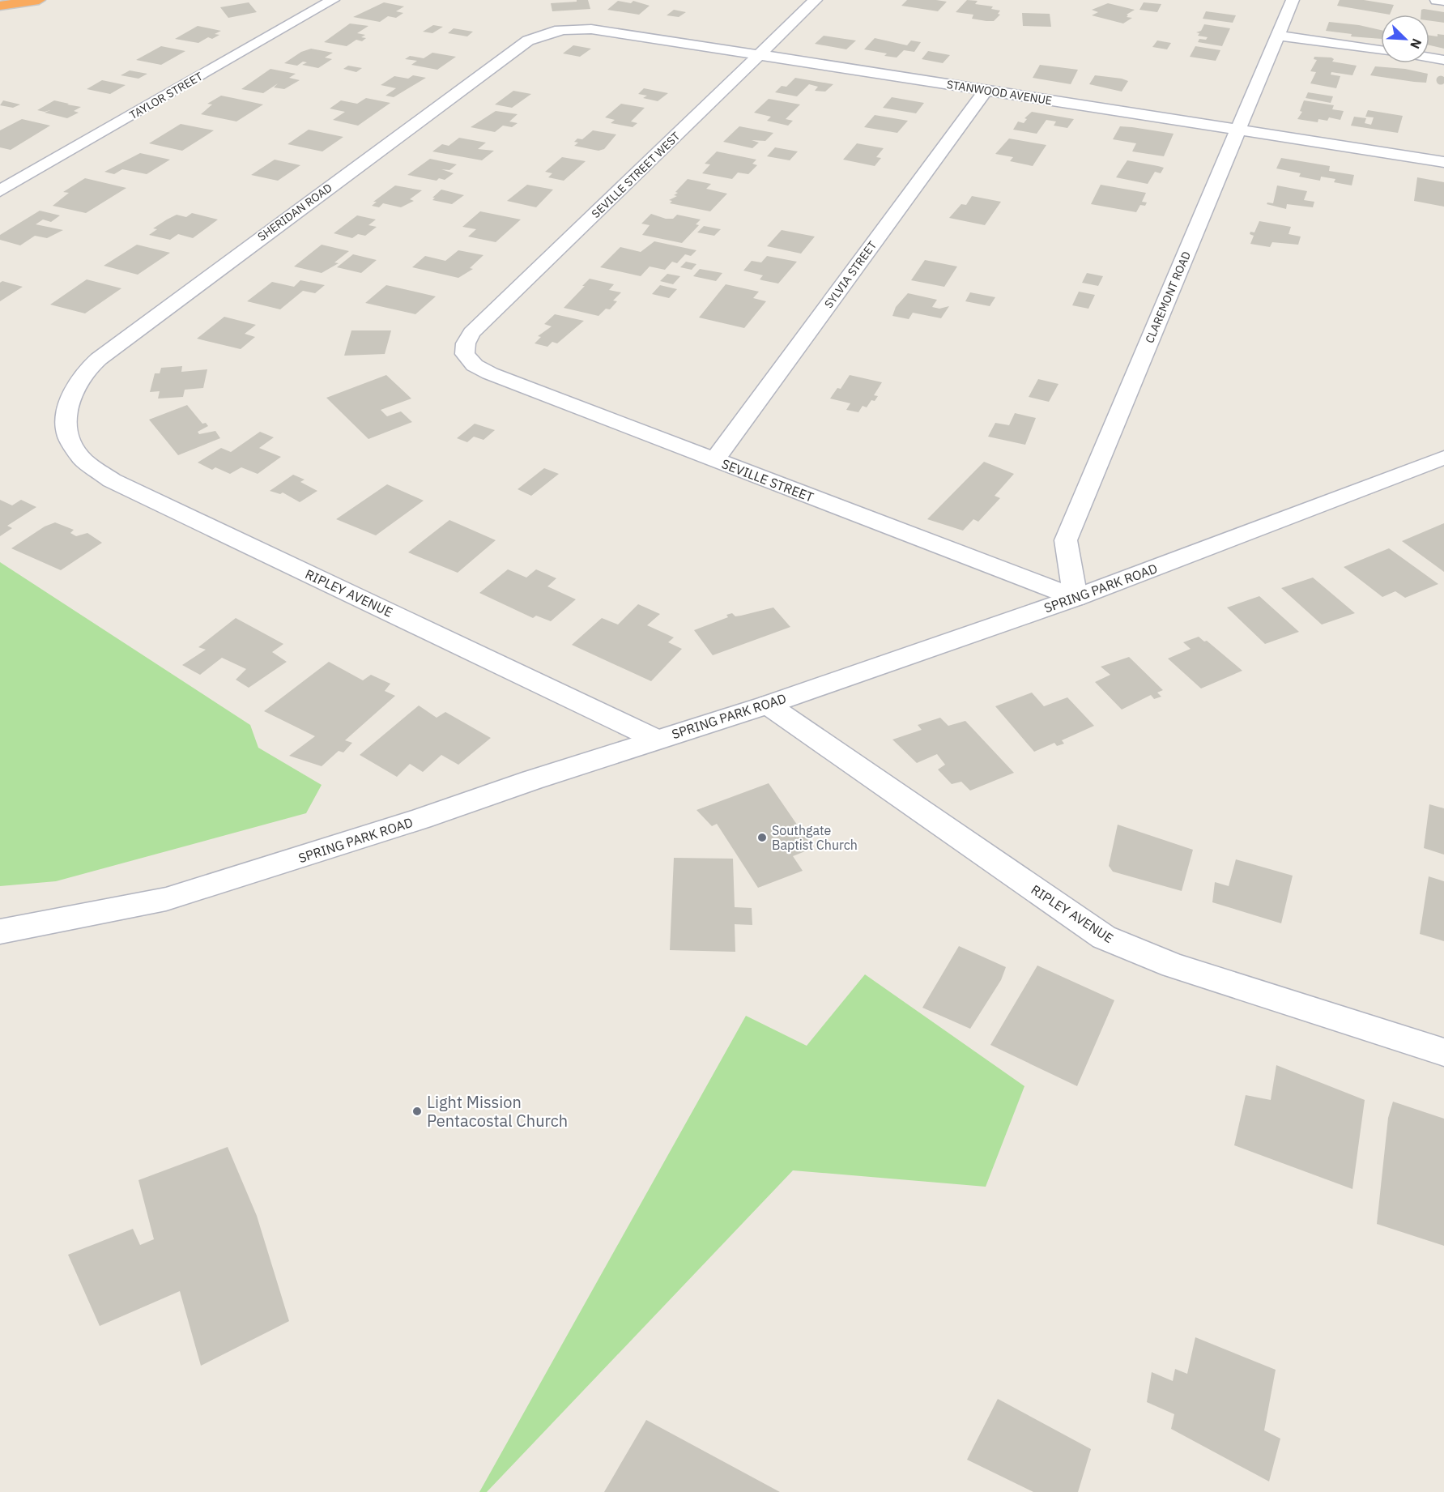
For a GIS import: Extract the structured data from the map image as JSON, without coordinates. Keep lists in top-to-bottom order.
{
  "streets": {
    "street": [
      "STANWOOD AVENUE",
      "TAYLOR STREET",
      "SEVILLE STREET WEST",
      "SHERIDAN ROAD",
      "SYLVIA STREET",
      "CLAREMONT ROAD",
      "SEVILLE STREET",
      "SPRING PARK ROAD",
      "RIPLEY AVENUE"
    ]
  },
  "crossings": [
    ["STANWOOD AVENUE", "SEVILLE STREET WEST"],
    ["STANWOOD AVENUE", "SHERIDAN ROAD"],
    ["STANWOOD AVENUE", "SYLVIA STREET"],
    ["STANWOOD AVENUE", "CLAREMONT ROAD"],
    ["SEVILLE STREET WEST", "SEVILLE STREET"],
    ["SHERIDAN ROAD", "RIPLEY AVENUE"],
    ["SYLVIA STREET", "SEVILLE STREET"],
    ["CLAREMONT ROAD", "SEVILLE STREET"],
    ["CLAREMONT ROAD", "SPRING PARK ROAD"],
    ["SEVILLE STREET", "SPRING PARK ROAD"],
    ["SPRING PARK ROAD", "RIPLEY AVENUE"]
  ],
  "places": ["Southgate Baptist Church", "Light Mission Pentacostal Church"],
  "north": "bottom right"
}
